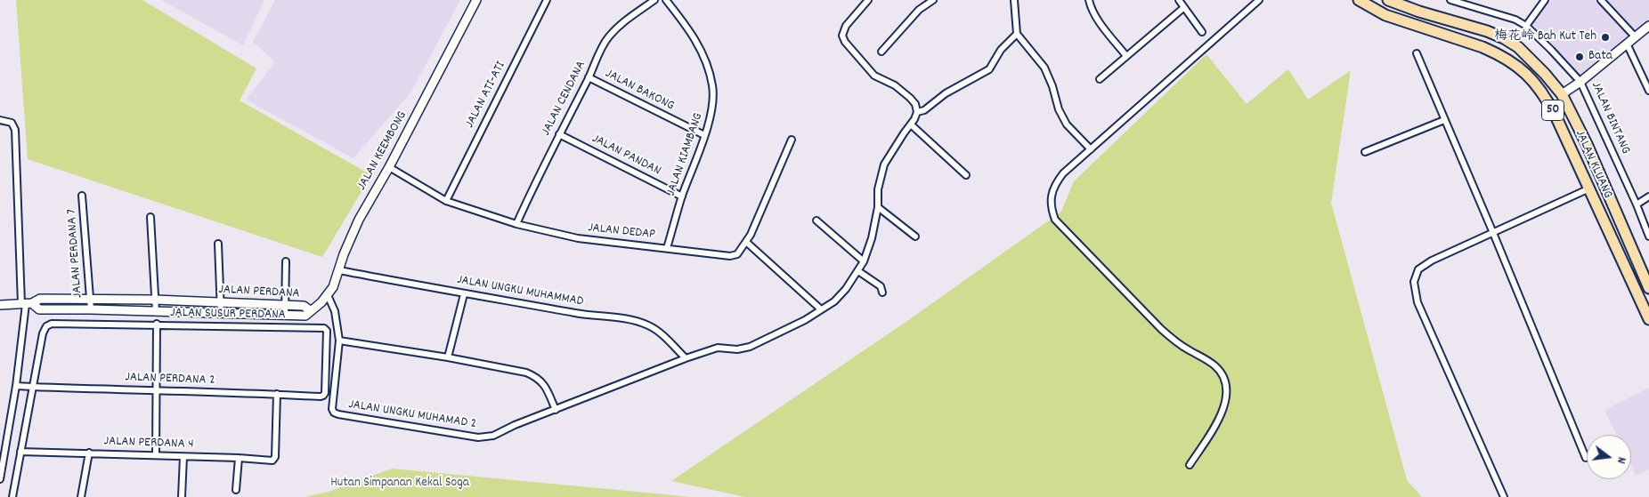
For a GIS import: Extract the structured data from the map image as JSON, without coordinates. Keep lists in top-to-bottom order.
{
  "streets": {
    "highway": ["50", "JALAN KLUANG"],
    "street": [
      "JALAN BAKONG",
      "JALAN ATI-ATI",
      "JALAN CENDANA",
      "JALAN BINTANG",
      "JALAN KEEMBONG",
      "JALAN KIAMBANG",
      "JALAN PANDAN",
      "JALAN DEDAP",
      "JALAN PERDANA 7",
      "JALAN UNGKU MUHAMMAD",
      "JALAN PERDANA",
      "JALAN SUSUR PERDANA",
      "JALAN PERDANA 2",
      "JALAN UNGKU MUHAMAD 2",
      "JALAN PERDANA 4"
    ]
  },
  "crossings": [
    ["JALAN BAKONG", "JALAN CENDANA"],
    ["JALAN BAKONG", "JALAN KIAMBANG"],
    ["JALAN ATI-ATI", "JALAN DEDAP"],
    ["JALAN CENDANA", "JALAN PANDAN"],
    ["JALAN CENDANA", "JALAN DEDAP"],
    ["JALAN KEEMBONG", "JALAN DEDAP"],
    ["JALAN KEEMBONG", "JALAN UNGKU MUHAMMAD"],
    ["JALAN KEEMBONG", "JALAN PERDANA"],
    ["JALAN KEEMBONG", "JALAN UNGKU MUHAMAD 2"],
    ["JALAN KIAMBANG", "JALAN PANDAN"],
    ["JALAN KIAMBANG", "JALAN DEDAP"],
    ["JALAN PERDANA 7", "JALAN PERDANA"],
    ["JALAN UNGKU MUHAMMAD", "JALAN UNGKU MUHAMAD 2"],
    ["JALAN SUSUR PERDANA", "JALAN PERDANA 2"],
    ["JALAN PERDANA 2", "JALAN PERDANA 4"]
  ],
  "parks": ["Hutan Simpanan Kekal Soga"],
  "places": ["梅花岭 Bah Kut Teh", "Bata"],
  "north": "right"
}
